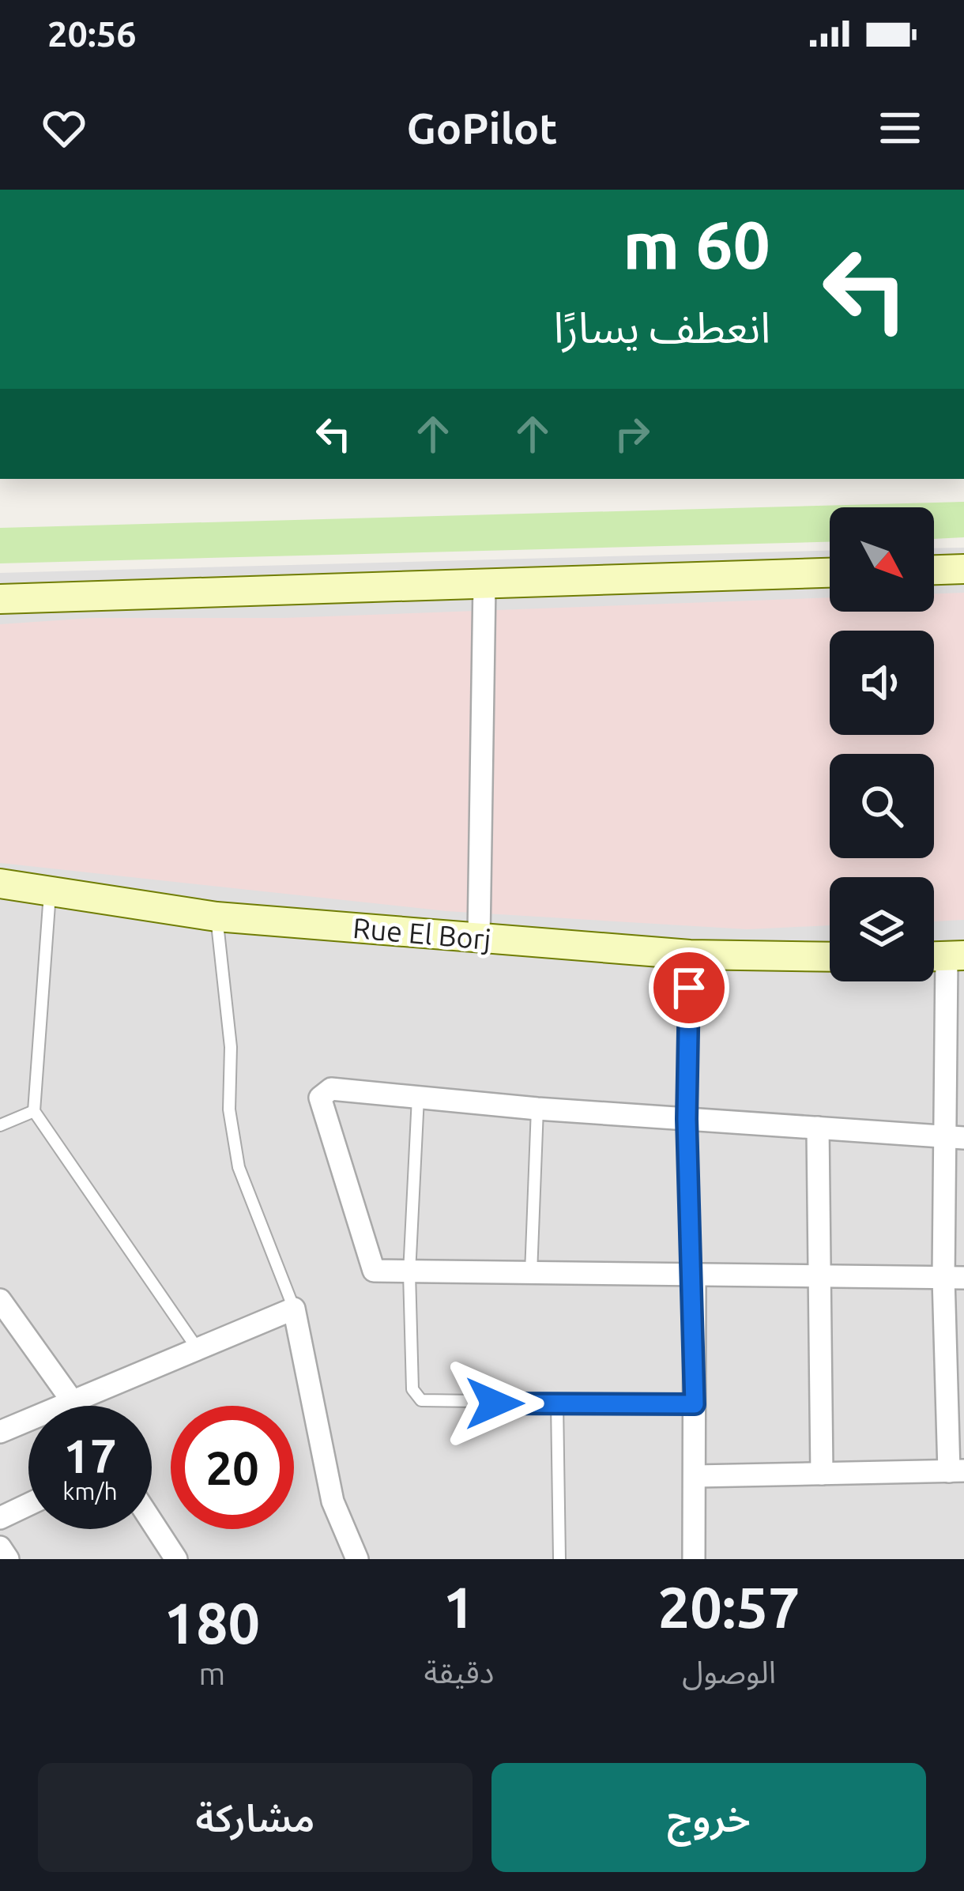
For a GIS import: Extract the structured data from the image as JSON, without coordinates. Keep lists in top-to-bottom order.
{
  "streets": {
    "main road": ["Rue El Borj"]
  },
  "north": "bottom right",
  "page": {
    "status": "20:56",
    "header": "GoPilot",
    "turn": ["60 m", "انعطف يسارًا"],
    "speed": "17 km/h",
    "limit": "20",
    "eta": [
      "20:57",
      "الوصول",
      "1",
      "دقيقة",
      "180",
      "m"
    ],
    "buttons": ["خروج", "مشاركة"]
  }
}
